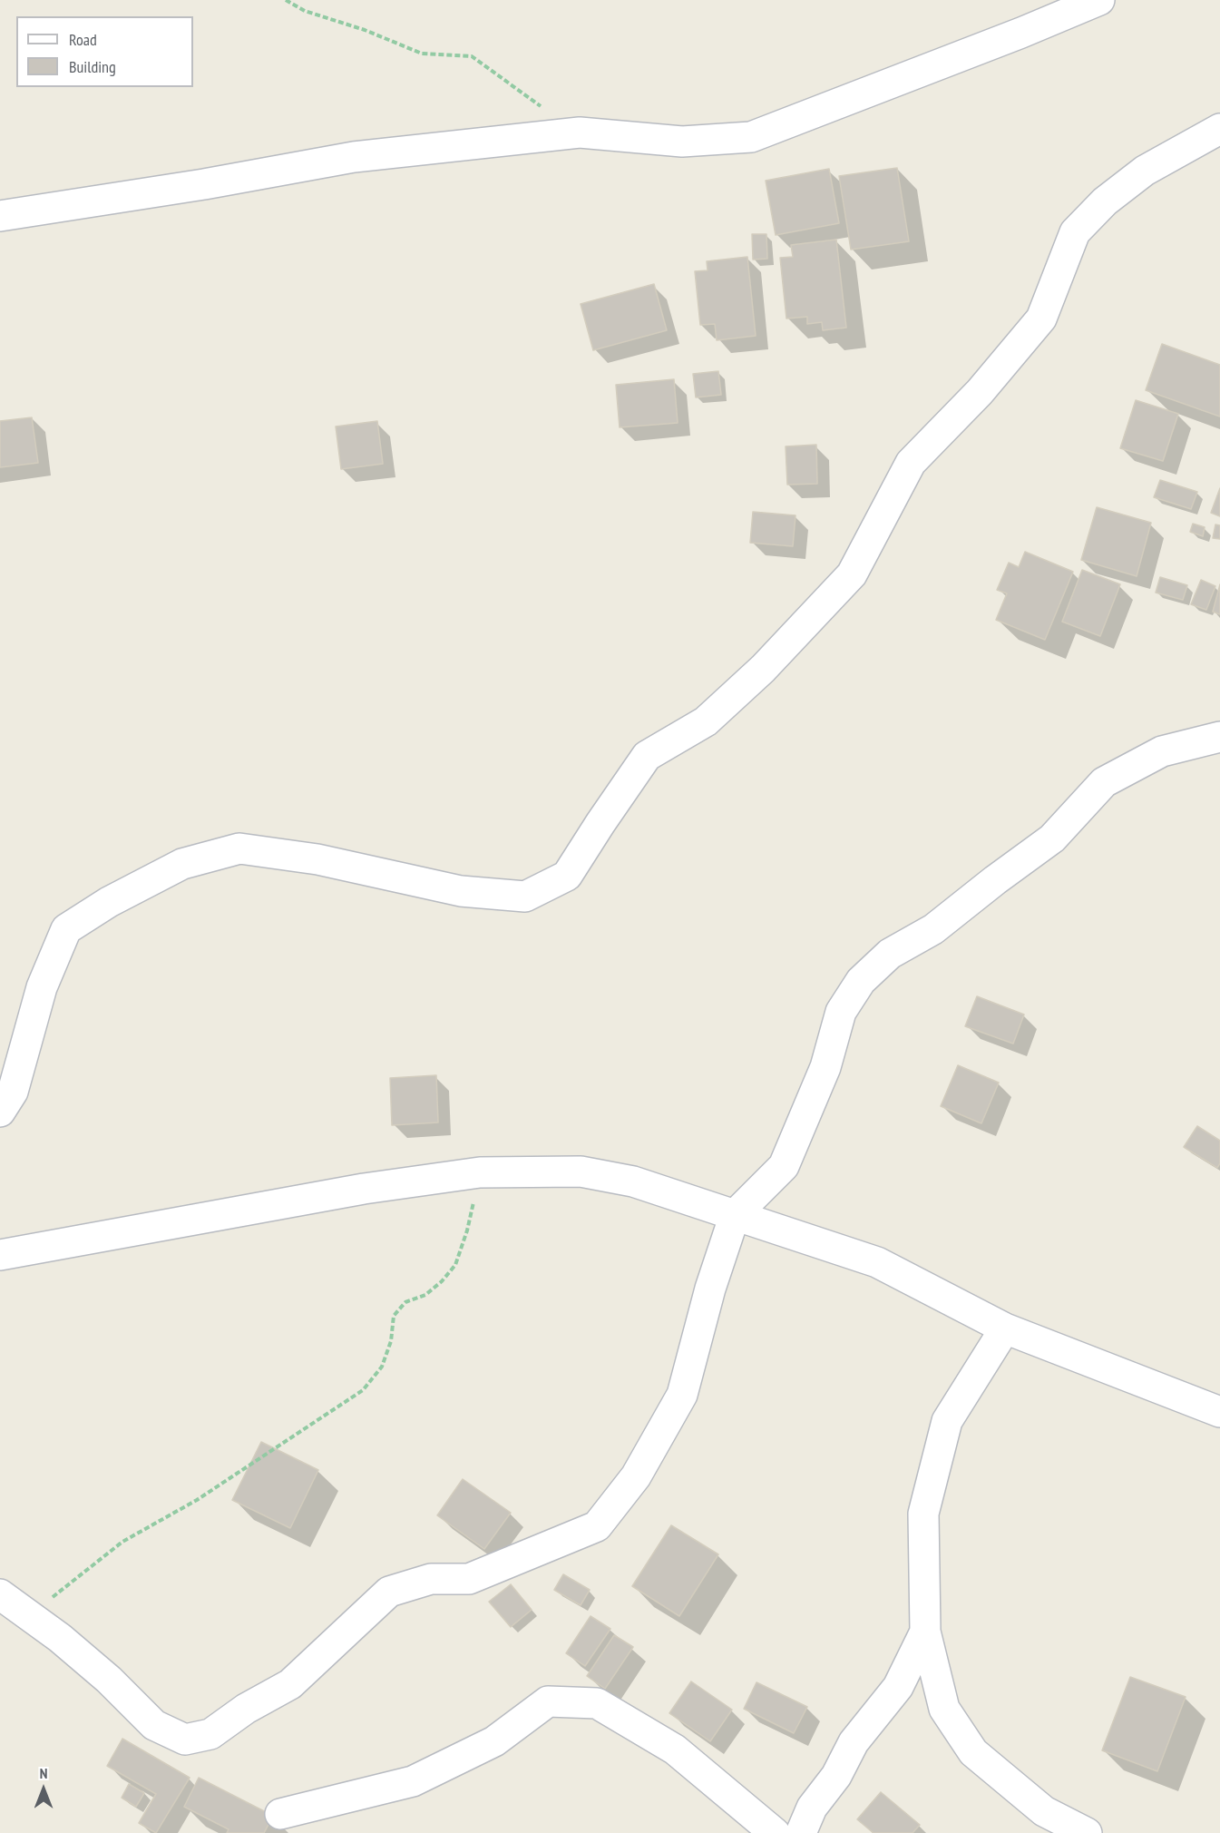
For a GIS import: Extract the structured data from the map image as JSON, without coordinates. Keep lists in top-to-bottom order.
{
  "legend": ["Road", "Building"],
  "north": "top"
}
